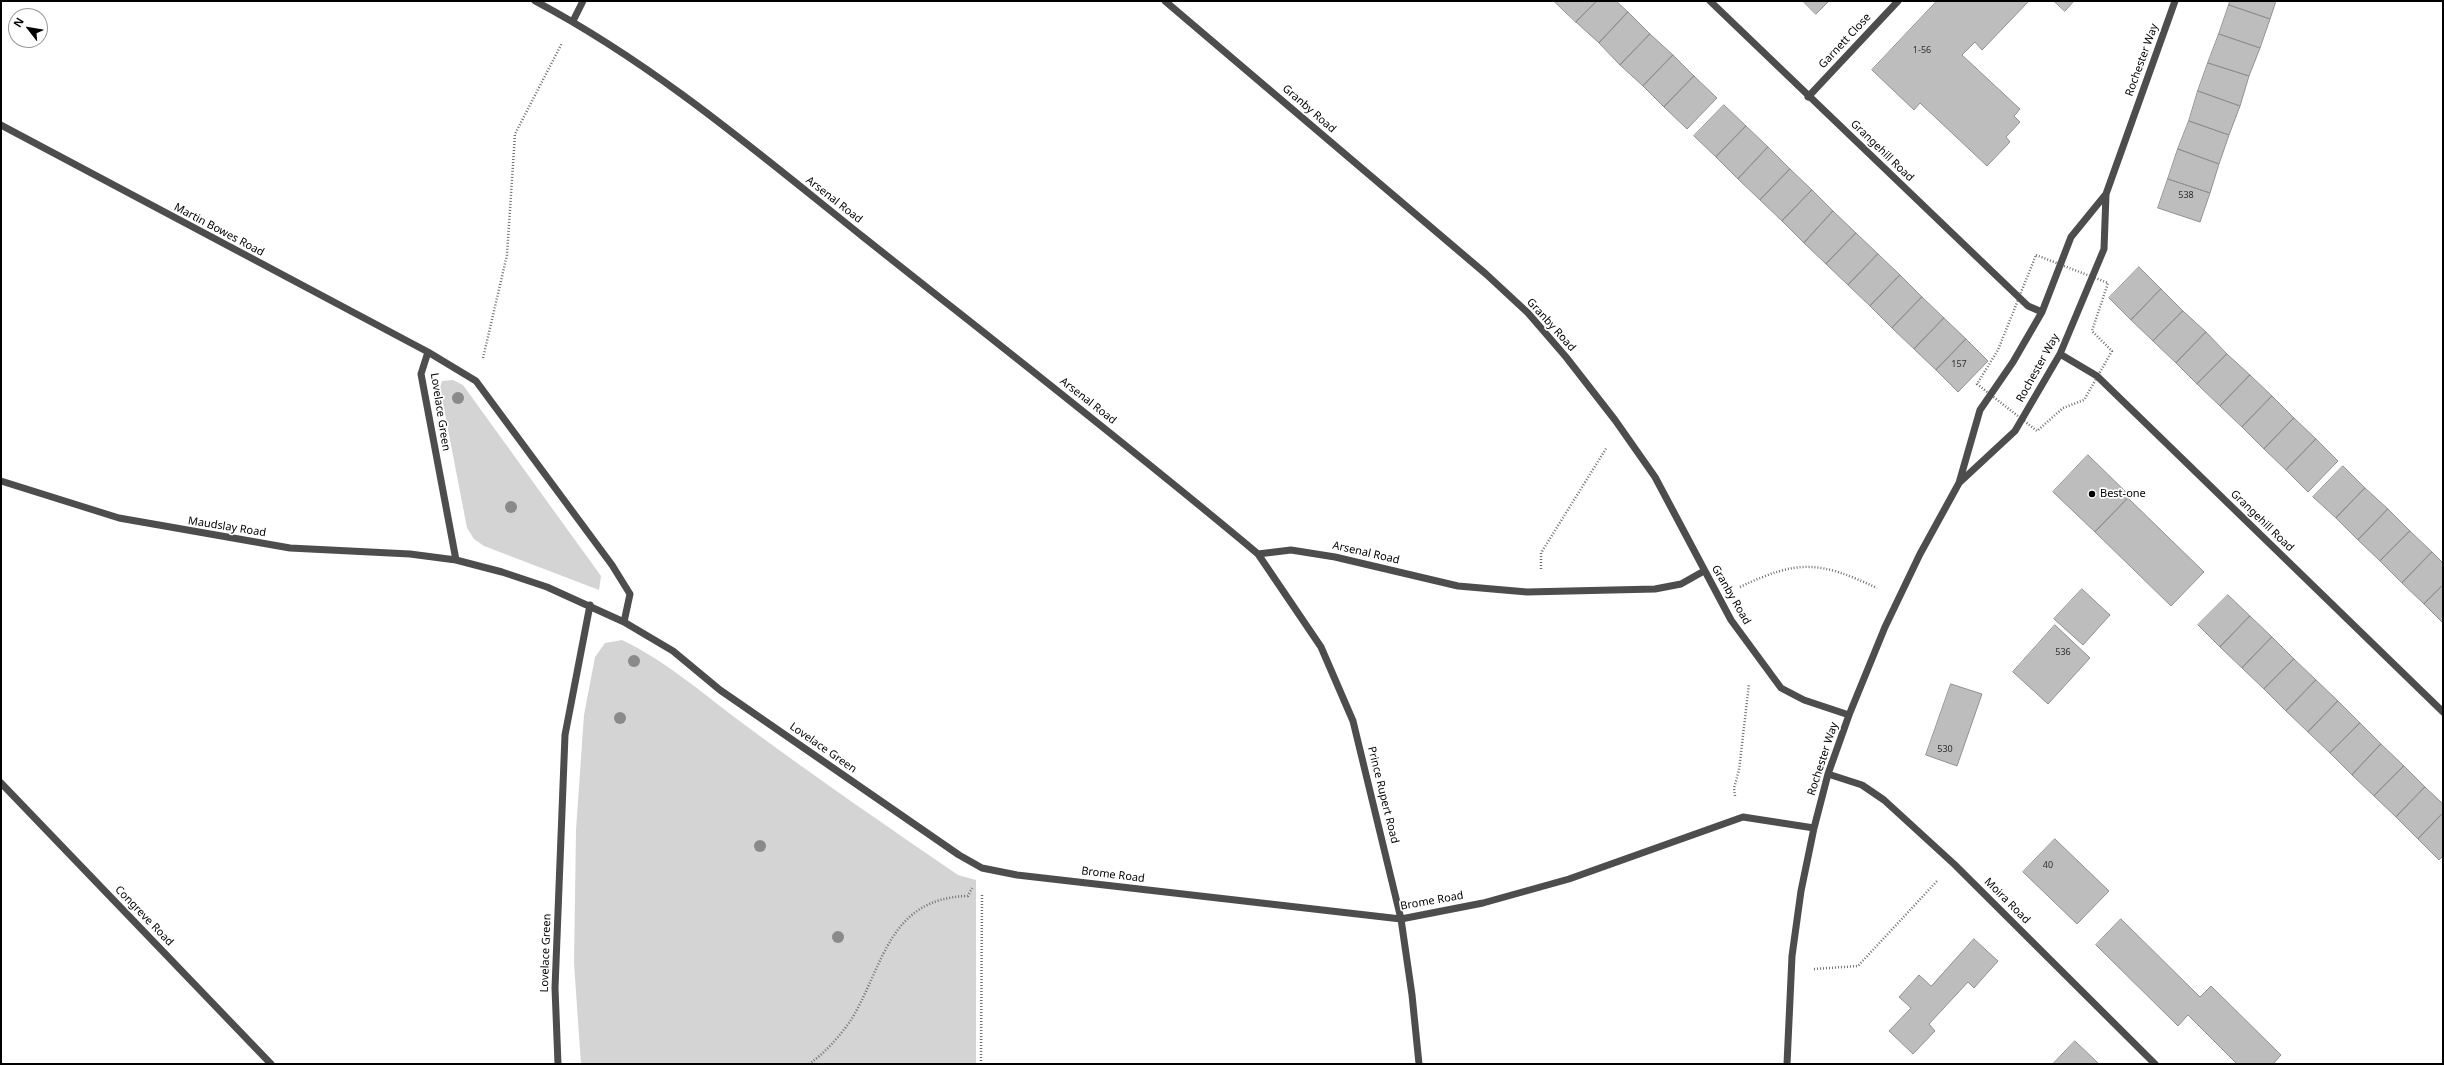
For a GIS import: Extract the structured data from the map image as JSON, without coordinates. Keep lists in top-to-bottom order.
{
  "streets": {
    "street": [
      "Garnett Close",
      "Rochester Way",
      "Granby Road",
      "Grangehill Road",
      "Arsenal Road",
      "Martin Bowes Road",
      "Lovelace Green",
      "Maudslay Road",
      "Prince Rupert Road",
      "Brome Road",
      "Moira Road",
      "Congreve Road"
    ]
  },
  "crossings": [
    ["Garnett Close", "Grangehill Road"],
    ["Rochester Way", "Granby Road"],
    ["Rochester Way", "Grangehill Road"],
    ["Rochester Way", "Brome Road"],
    ["Rochester Way", "Moira Road"],
    ["Granby Road", "Arsenal Road"],
    ["Arsenal Road", "Prince Rupert Road"],
    ["Martin Bowes Road", "Lovelace Green"],
    ["Lovelace Green", "Maudslay Road"],
    ["Lovelace Green", "Brome Road"],
    ["Prince Rupert Road", "Brome Road"]
  ],
  "places": ["Best-one"],
  "house_numbers": [
    "1-56",
    "538",
    "157",
    "536",
    "530",
    "40"
  ],
  "north": "top left"
}
